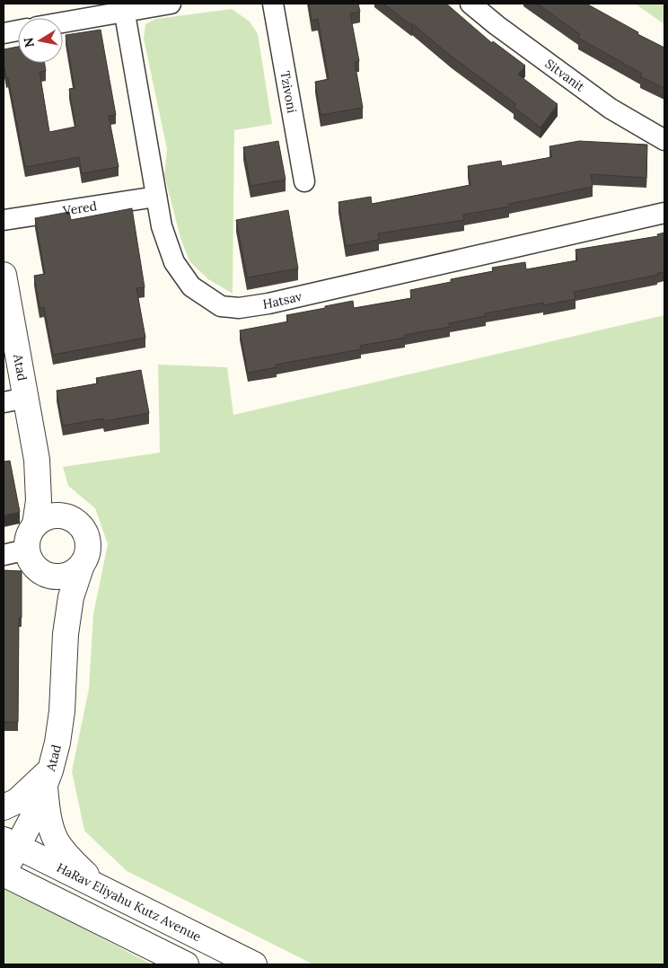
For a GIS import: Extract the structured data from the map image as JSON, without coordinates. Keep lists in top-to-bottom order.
{
  "streets": {
    "street": [
      "Sitvanit",
      "Tzivoni",
      "Vered",
      "Hatsav",
      "Atad",
      "HaRav Eliyahu Kutz Avenue"
    ]
  },
  "crossings": [
    ["Vered", "Hatsav"],
    ["Atad", "HaRav Eliyahu Kutz Avenue"]
  ],
  "north": "left"
}
